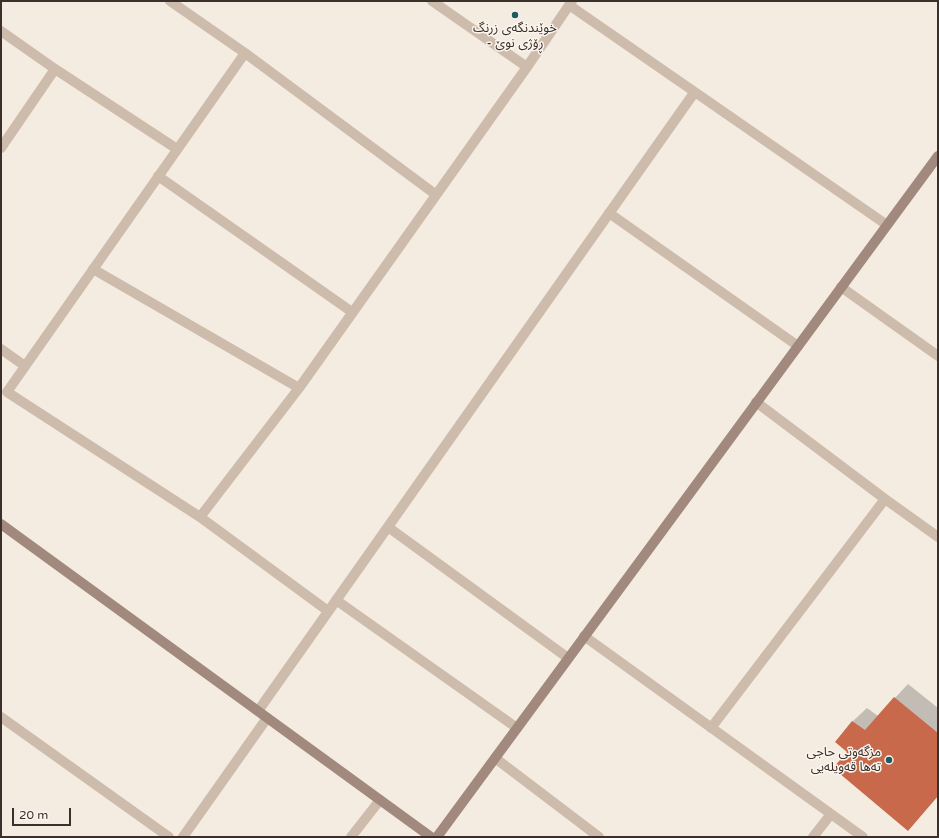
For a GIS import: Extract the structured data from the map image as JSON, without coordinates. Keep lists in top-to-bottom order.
{
  "places": ["خوێندنگەی زرنگ - ڕۆژی نوێ", "مزگەوتی حاجی تەھا قەویلەیی"],
  "scale_bar": "20 m"
}
